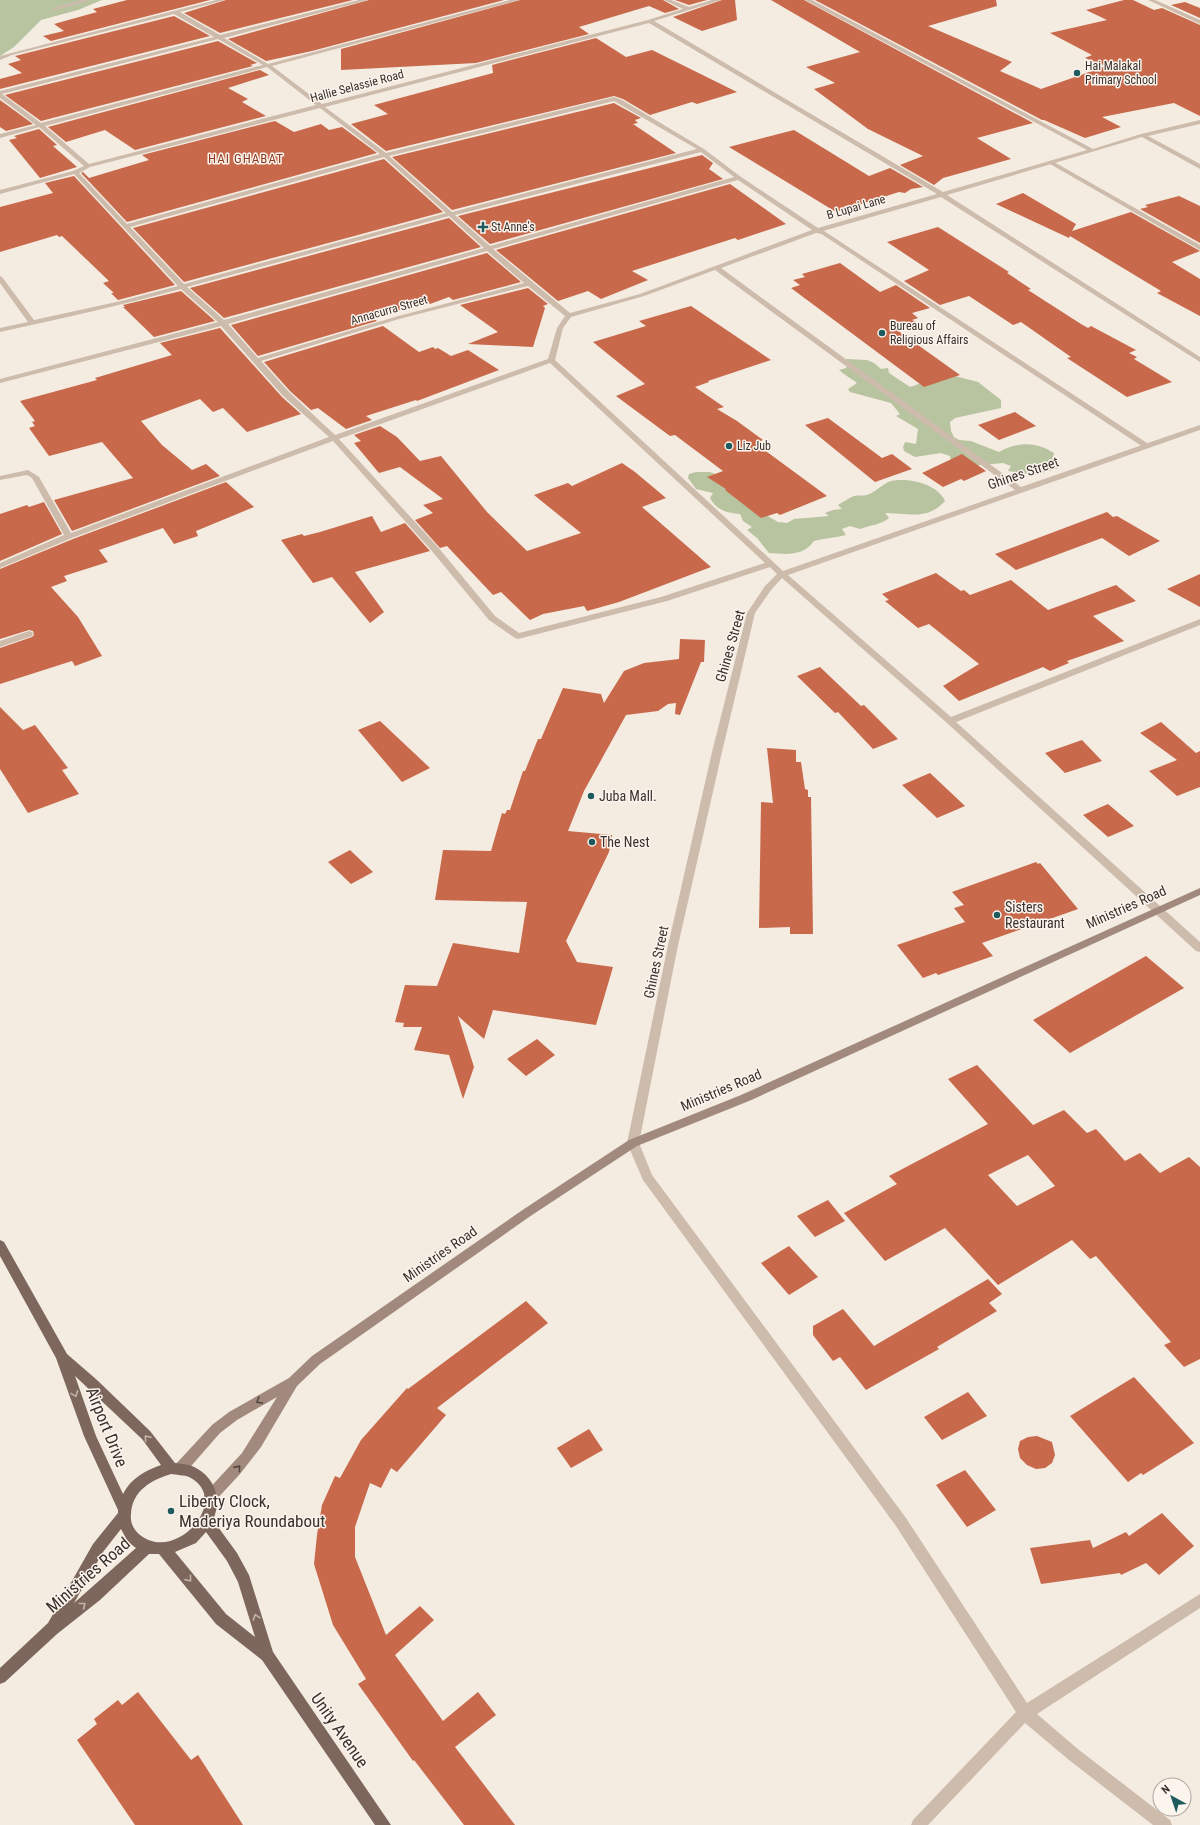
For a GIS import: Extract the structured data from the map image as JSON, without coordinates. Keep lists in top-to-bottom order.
{
  "streets": {
    "main road": ["Ministries Road", "Airport Drive", "Unity Avenue"],
    "street": [
      "Hallie Selassie Road",
      "B Lupai Lane",
      "Annacurra Street",
      "Ghines Street"
    ]
  },
  "crossings": [
    ["Ghines Street", "Ministries Road"],
    ["Ministries Road", "Airport Drive"],
    ["Ministries Road", "Unity Avenue"],
    ["Airport Drive", "Unity Avenue"]
  ],
  "districts": ["HAI GHABAT"],
  "places": {
    "other": [
      "Hai Malakal Primary School",
      "Bureau of Religious Affairs",
      "Liz Jub",
      "Juba Mall.",
      "The Nest",
      "Sisters Restaurant",
      "Liberty Clock, Maderiya Roundabout"
    ],
    "health": ["St Anne's"]
  },
  "north": "top left"
}
